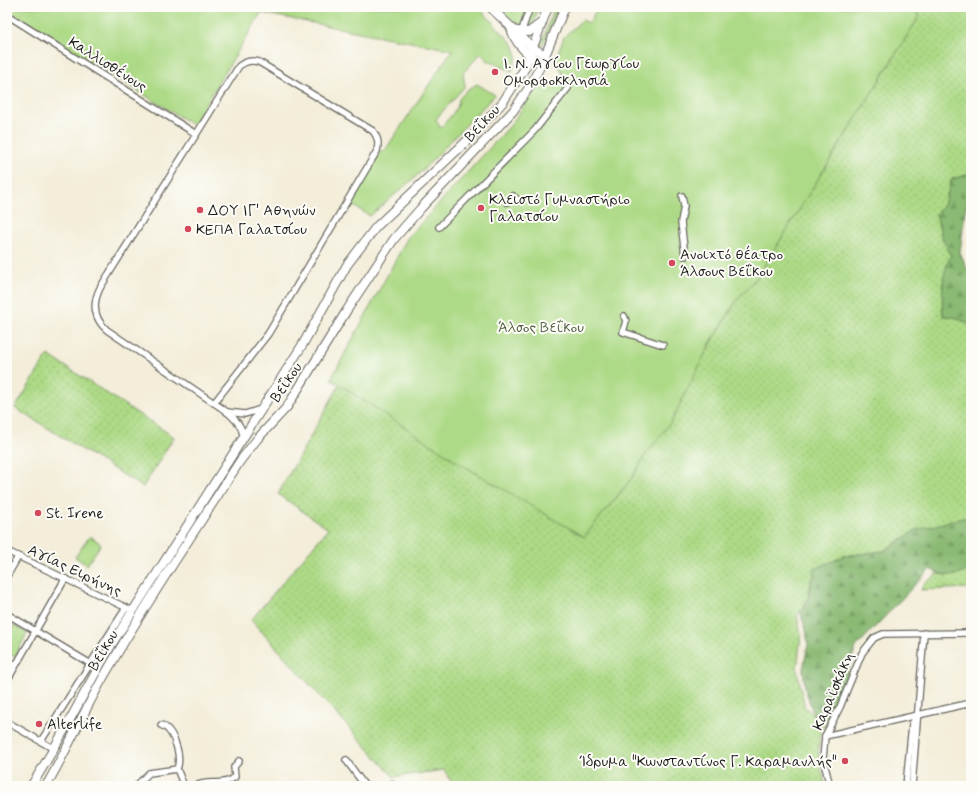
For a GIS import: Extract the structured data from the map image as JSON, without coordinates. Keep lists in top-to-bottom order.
{
  "streets": {
    "main road": ["Βεΐκου"],
    "street": ["Καλλισθένους", "Αγίας Ειρήνης", "Καραϊσκάκη"]
  },
  "crossings": [
    ["Βεΐκου", "Αγίας Ειρήνης"]
  ],
  "parks": ["Άλσος Βεΐκου"],
  "places": [
    "Ι. Ν. Αγίου Γεωργίου Ομορφοκκλησιά",
    "Κλειστό Γυμναστήριο Γαλατσίου",
    "ΔΟΥ ΙΓ' Αθηνών",
    "ΚΕΠΑ Γαλατσίου",
    "Ανοιχτό θέατρο Άλσους Βεΐκου",
    "St. Irene",
    "Alterlife",
    "Ίδρυμα \"Κωνσταντίνος Γ. Καραμανλής\""
  ]
}
